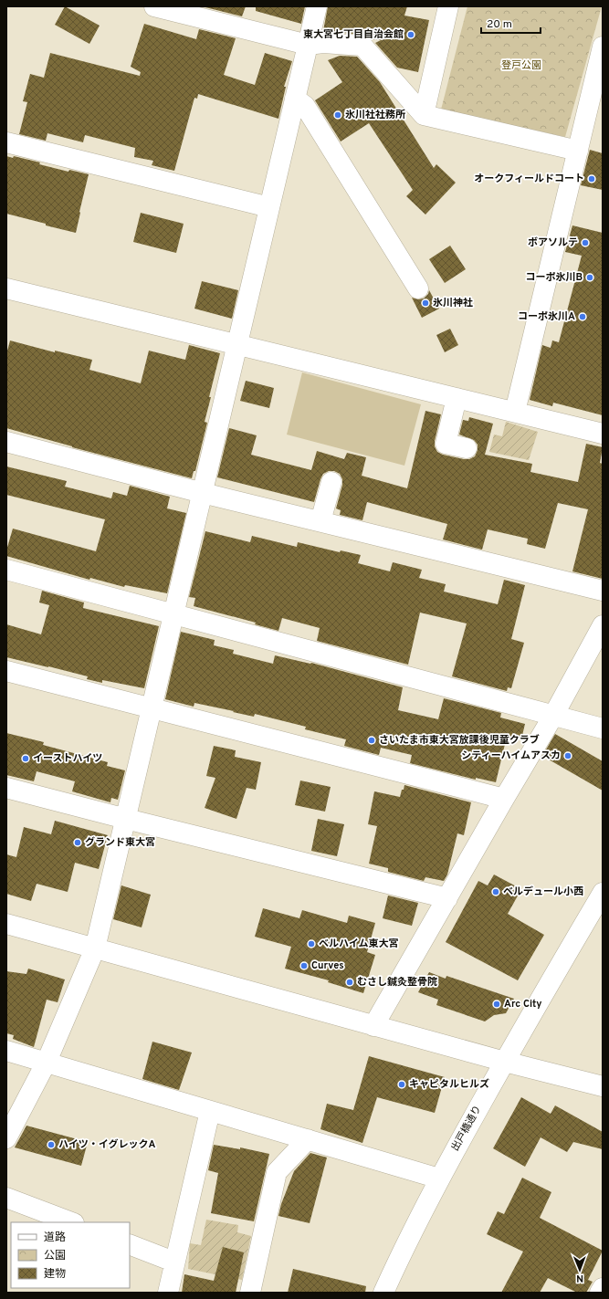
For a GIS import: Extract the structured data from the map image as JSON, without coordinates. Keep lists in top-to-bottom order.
{
  "streets": {
    "street": ["出戸橋通り"]
  },
  "parks": ["登戸公園"],
  "places": [
    "東大宮七丁目自治会館",
    "氷川社社務所",
    "オークフィールドコート",
    "ボアソルテ",
    "コーポ氷川B",
    "氷川神社",
    "コーポ氷川A",
    "さいたま市東大宮放課後児童クラブ",
    "シティーハイムアスカ",
    "イーストハイツ",
    "グランド東大宮",
    "ベルデュール小西",
    "ベルハイム東大宮",
    "Curves",
    "むさし鍼灸整骨院",
    "Arc City",
    "キャピタルヒルズ",
    "ハイツ・イグレックA"
  ],
  "legend": ["道路", "公園", "建物"],
  "scale_bar": "20 m",
  "north": "bottom"
}
